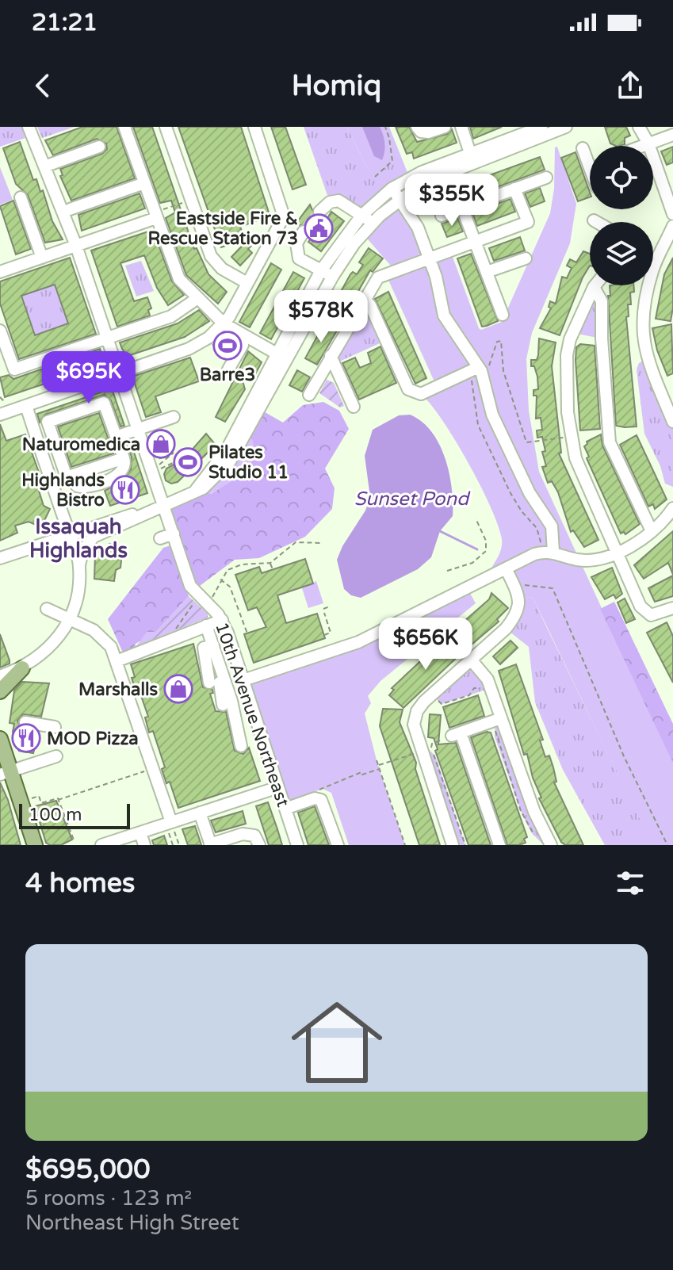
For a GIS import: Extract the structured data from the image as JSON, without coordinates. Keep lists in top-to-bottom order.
{
  "streets": {
    "street": ["10th Avenue Northeast"]
  },
  "districts": ["Issaquah Highlands"],
  "water": ["Sunset Pond"],
  "places": {
    "public building": ["Eastside Fire & Rescue Station 73"],
    "sports": ["Barre3", "Pilates Studio 11"],
    "shop": ["Naturomedica", "Marshalls"],
    "restaurant": ["Highlands Bistro", "MOD Pizza"]
  },
  "scale_bar": "100 m",
  "page": {
    "status": "21:21",
    "header": "Homiq",
    "price": [
      "$355K",
      "$578K",
      "$695K",
      "$656K"
    ],
    "scale": "100 m",
    "heading": "4 homes",
    "list": [
      {
        "name": "$695,000",
        "note": "5 rooms · 123 m² · Northeast High Street"
      }
    ]
  }
}
